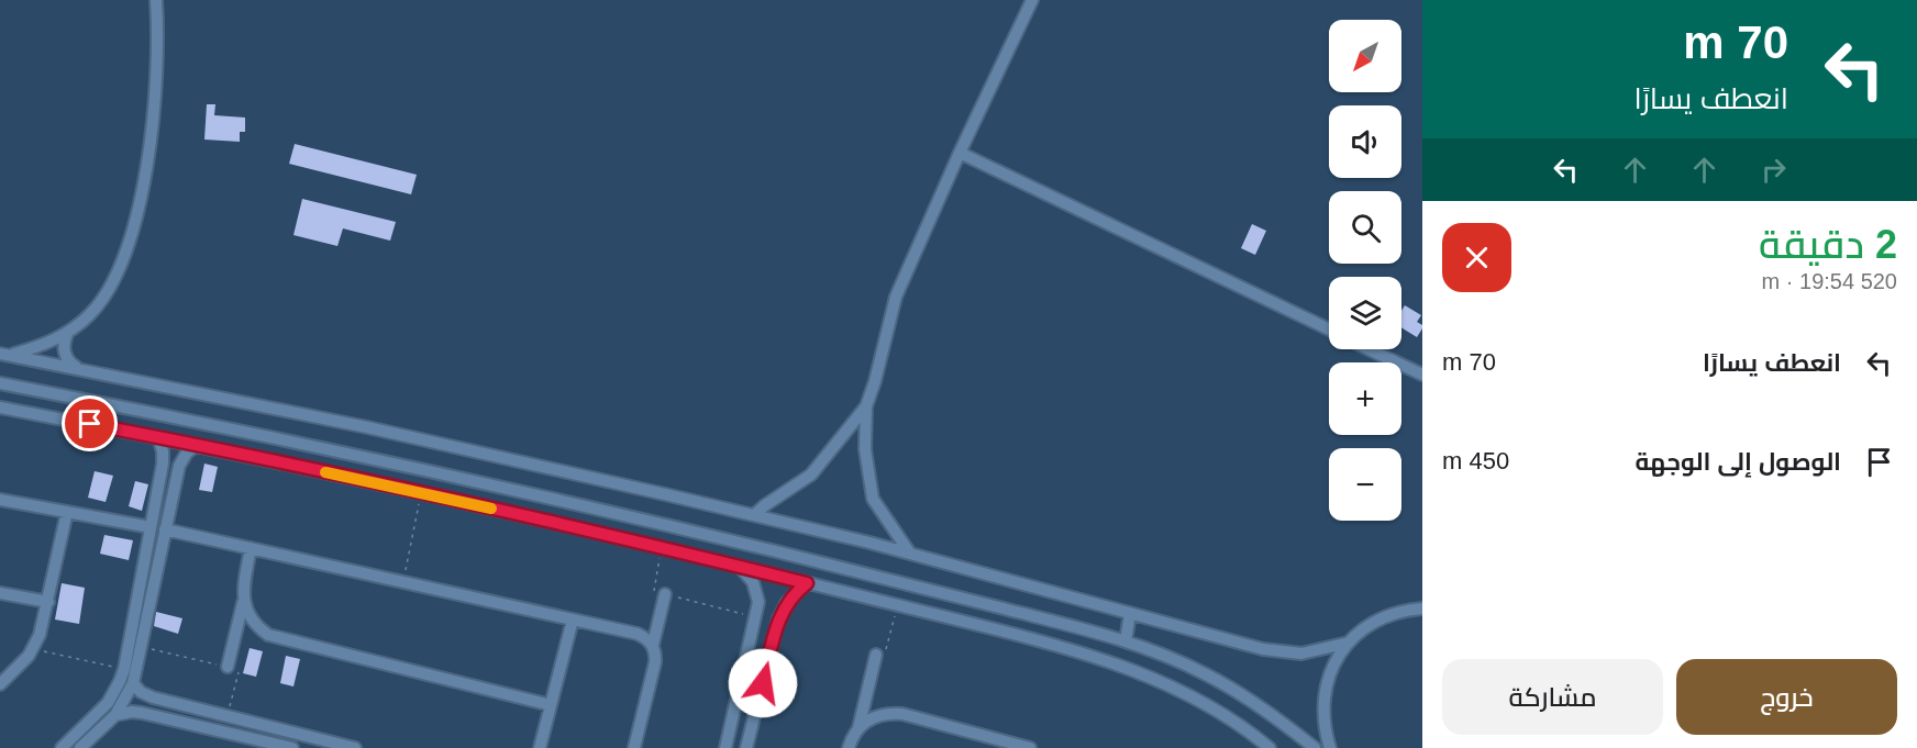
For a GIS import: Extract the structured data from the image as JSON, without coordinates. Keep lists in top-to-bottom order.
{
  "north": "bottom left",
  "page": {
    "turn": ["70 m", "انعطف يسارًا"],
    "map_buttons": ["+", "−"],
    "heading": ["2 دقيقة", "520 m · 19:54"],
    "list": [
      {
        "name": "انعطف يسارًا",
        "value": "70 m"
      },
      {
        "name": "الوصول إلى الوجهة",
        "value": "450 m"
      }
    ],
    "buttons": ["خروج", "مشاركة"]
  }
}
